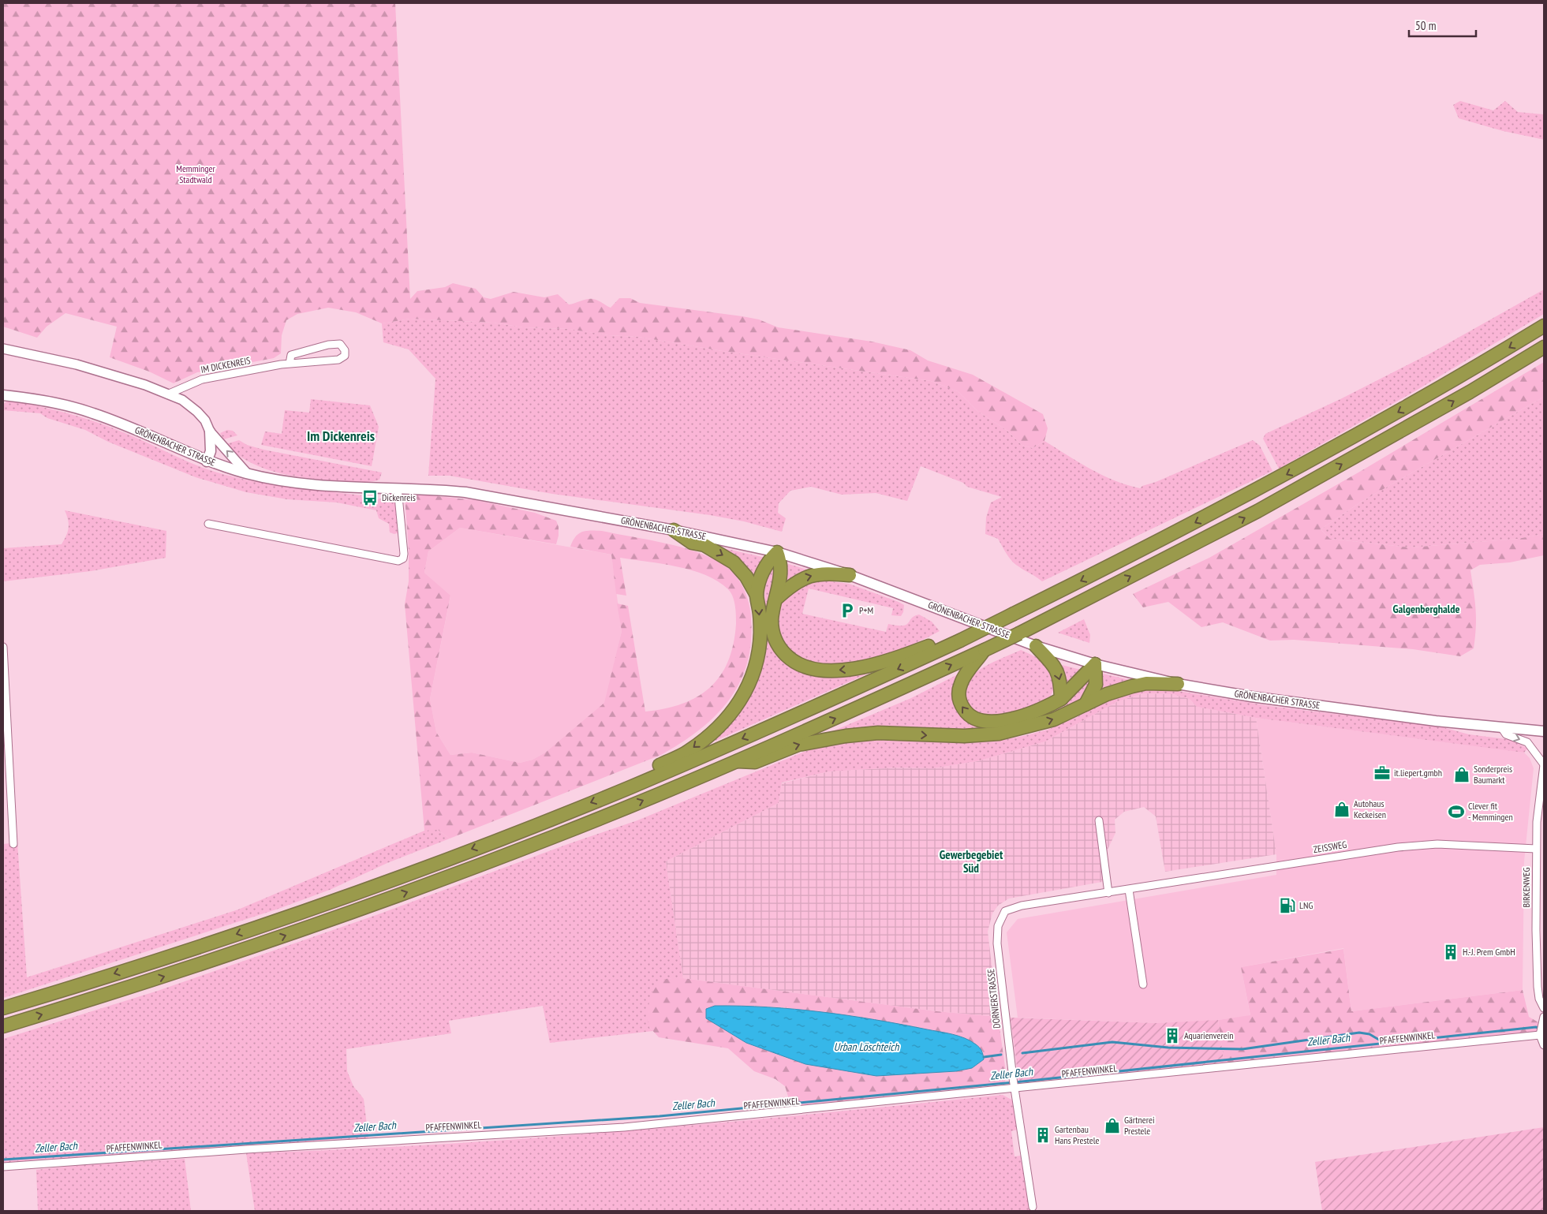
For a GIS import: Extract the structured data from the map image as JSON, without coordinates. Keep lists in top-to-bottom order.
{
  "streets": {
    "main road": ["GRÖNENBACHER STRASSE"],
    "street": [
      "IM DICKENREIS",
      "ZEISSWEG",
      "BIRKENWEG",
      "DORNIERSTRASSE",
      "PFAFFENWINKEL"
    ]
  },
  "crossings": [
    ["GRÖNENBACHER STRASSE", "BIRKENWEG"],
    ["ZEISSWEG", "BIRKENWEG"],
    ["ZEISSWEG", "DORNIERSTRASSE"],
    ["DORNIERSTRASSE", "PFAFFENWINKEL"]
  ],
  "districts": ["Im Dickenreis", "Galgenberghalde", "Gewerbegebiet Süd"],
  "water": ["Zeller Bach", "Urban Löschteich"],
  "parks": ["Memminger Stadtwald"],
  "places": {
    "bus stop": ["Dickenreis"],
    "parking": ["P+M"],
    "office": ["it.liepert.gmbh"],
    "shop": ["Sonderpreis Baumarkt", "Autohaus Keckeisen", "Gärtnerei Prestele"],
    "sports": ["Clever fit - Memmingen"],
    "fuel station": ["LNG"],
    "building": ["H.-J. Prem GmbH", "Aquarienverein", "Gartenbau Hans Prestele"]
  },
  "scale_bar": "50 m"
}
